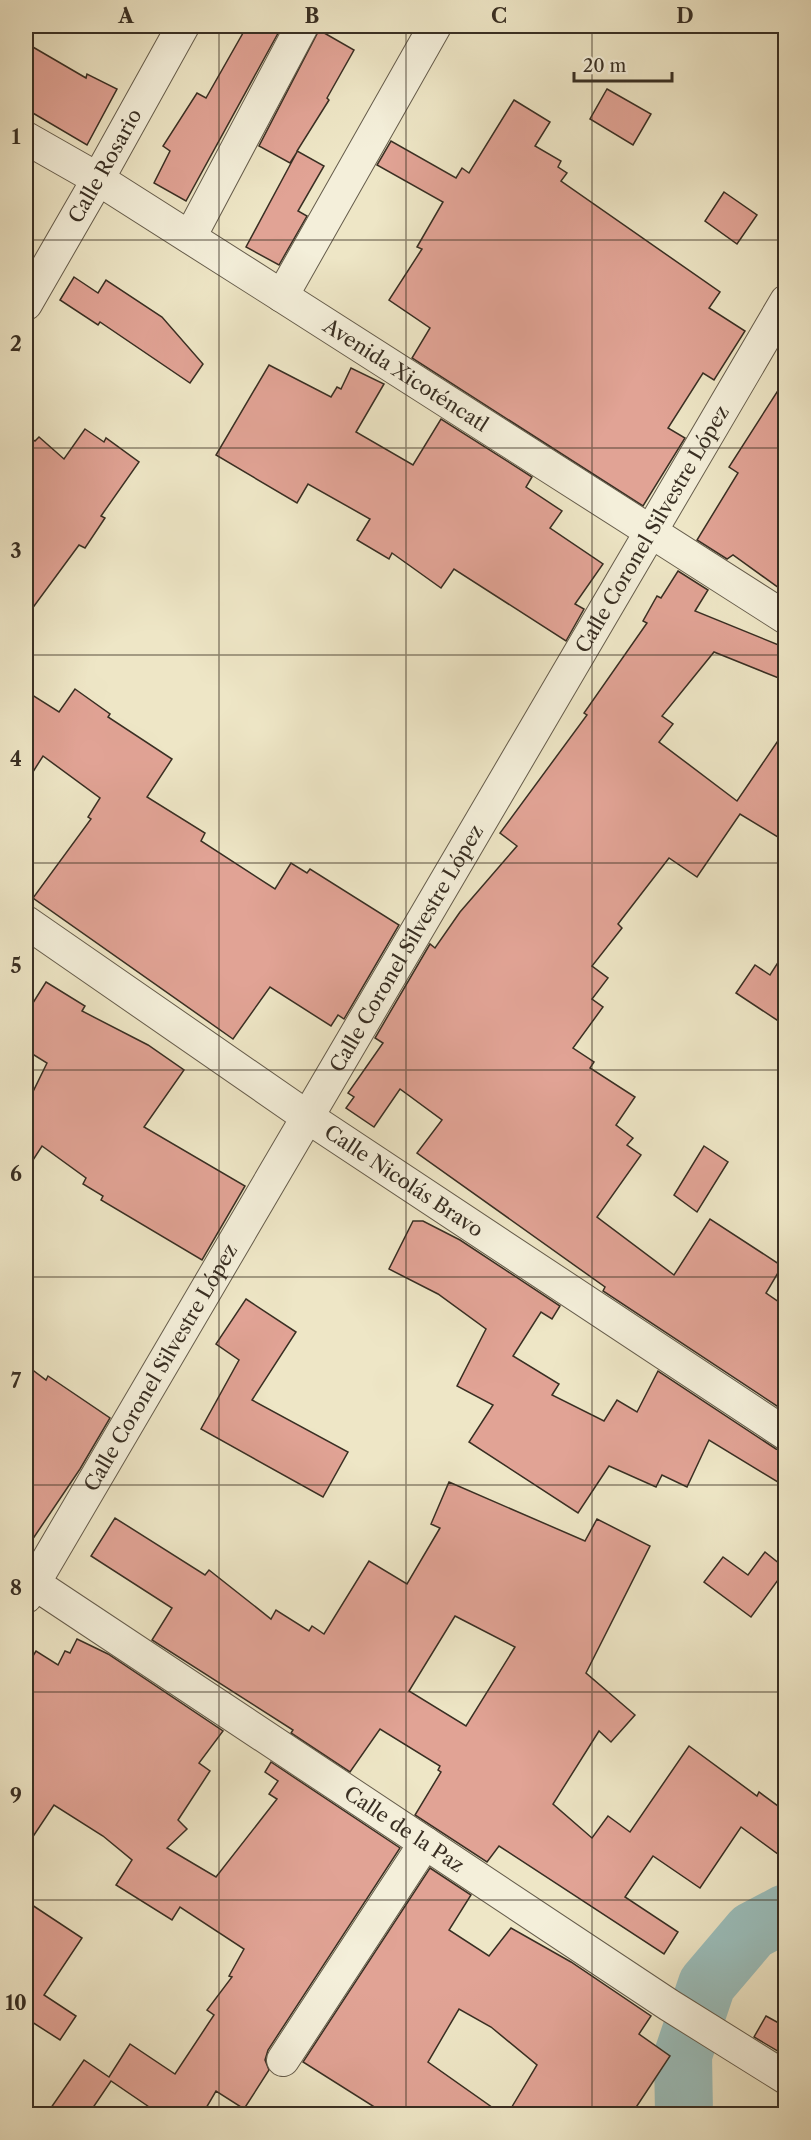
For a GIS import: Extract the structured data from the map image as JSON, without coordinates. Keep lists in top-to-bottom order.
{
  "streets": {
    "street": [
      "Calle Rosario",
      "Avenida Xicoténcatl",
      "Calle Coronel Silvestre López",
      "Calle Nicolás Bravo",
      "Calle de la Paz"
    ]
  },
  "crossings": [
    ["Calle Rosario", "Avenida Xicoténcatl"],
    ["Avenida Xicoténcatl", "Calle Coronel Silvestre López"],
    ["Calle Coronel Silvestre López", "Calle Nicolás Bravo"],
    ["Calle Coronel Silvestre López", "Calle de la Paz"]
  ],
  "scale_bar": "20 m",
  "grid": {
    "columns": [
      "A",
      "B",
      "C",
      "D"
    ],
    "rows": [
      "1",
      "2",
      "3",
      "4",
      "5",
      "6",
      "7",
      "8",
      "9",
      "10"
    ]
  }
}
